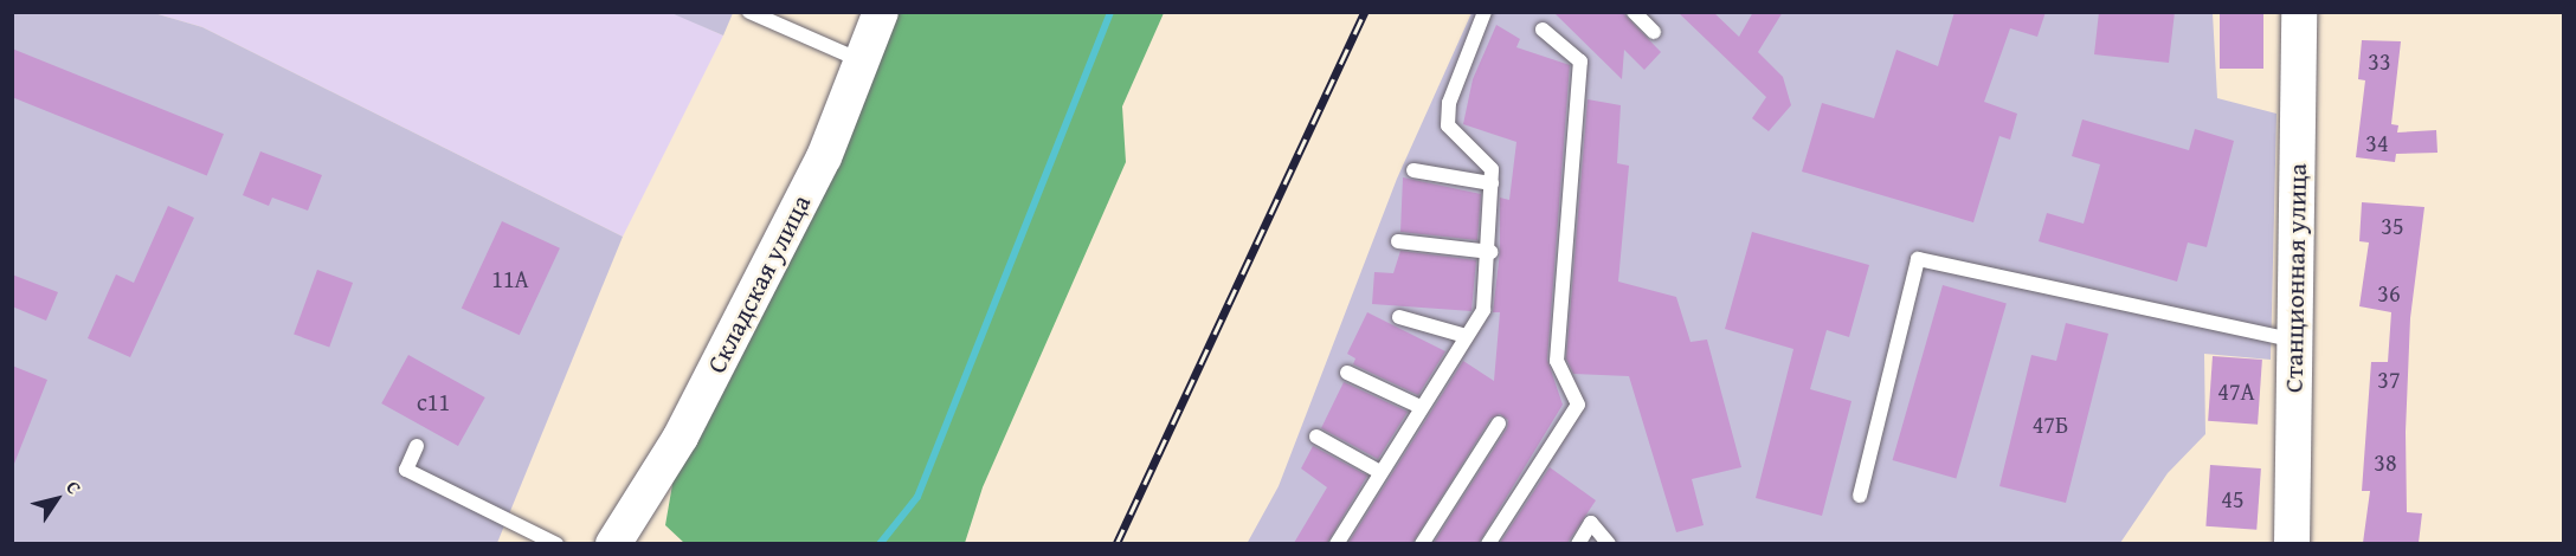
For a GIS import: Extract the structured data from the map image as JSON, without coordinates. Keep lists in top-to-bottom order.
{
  "streets": {
    "street": ["Станционная улица", "Складская улица"]
  },
  "house_numbers": [
    "33",
    "34",
    "35",
    "11А",
    "36",
    "37",
    "47А",
    "с11",
    "47Б",
    "38",
    "45"
  ],
  "north": "top right"
}
